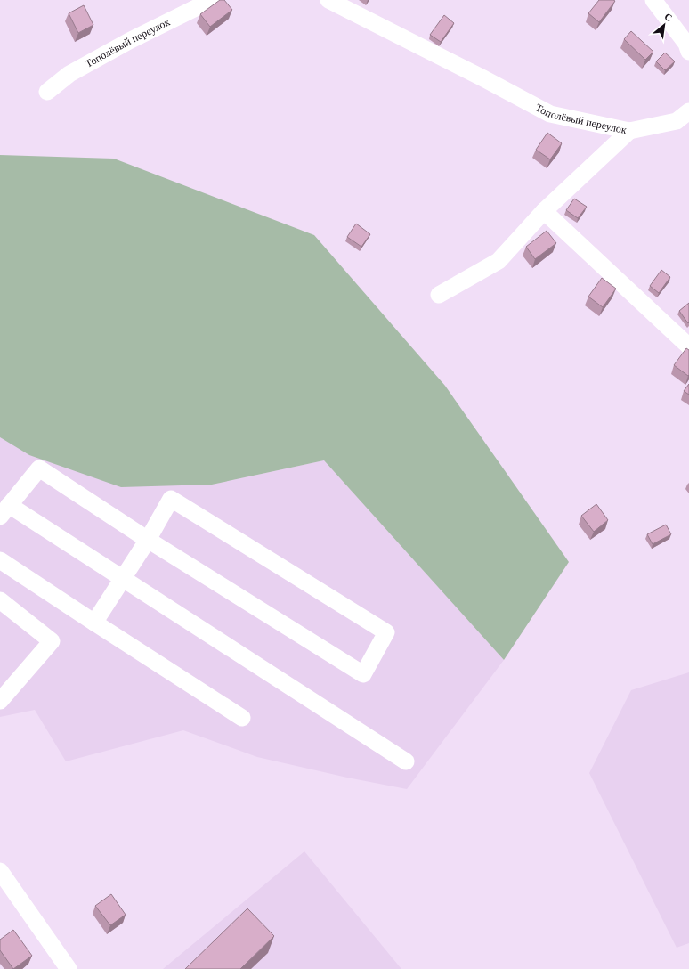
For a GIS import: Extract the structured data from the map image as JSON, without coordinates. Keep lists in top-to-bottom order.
{
  "streets": {
    "street": ["Тополёвый переулок"]
  },
  "north": "top right"
}
